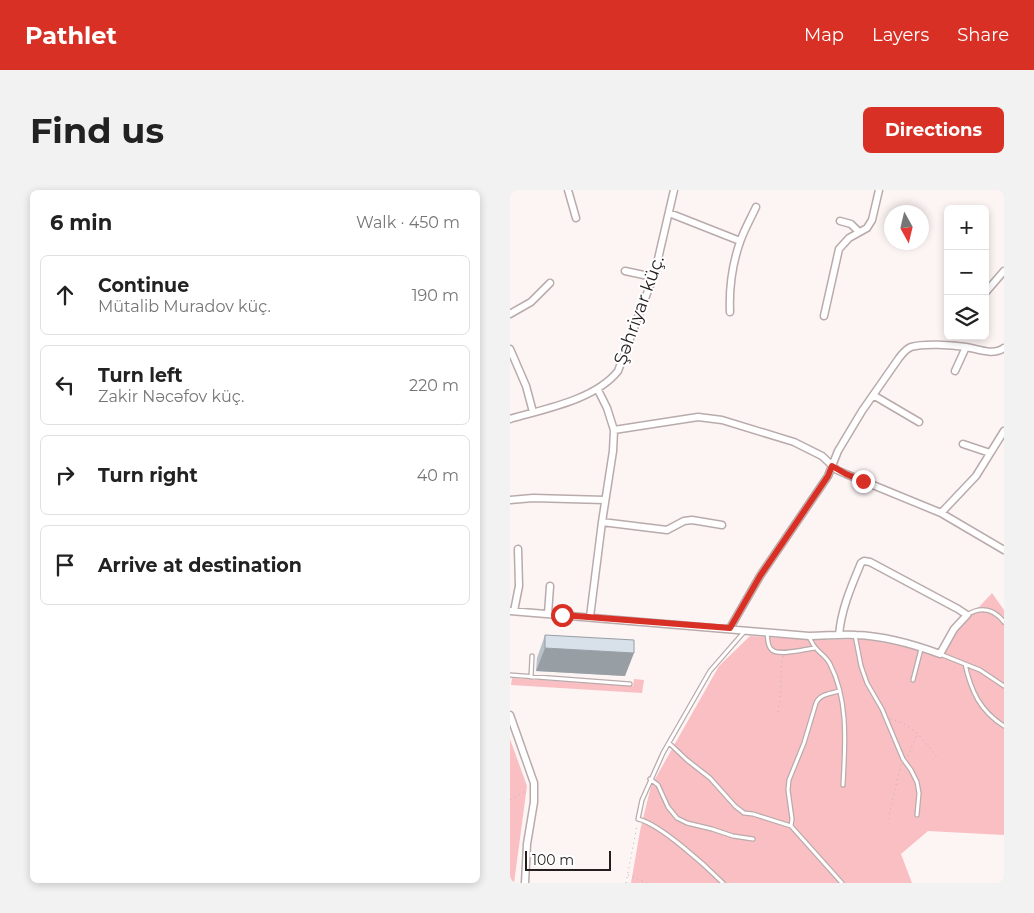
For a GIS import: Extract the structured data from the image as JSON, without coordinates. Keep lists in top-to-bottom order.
{
  "streets": {
    "street": ["Şəhriyar küç."]
  },
  "scale_bar": "100 m",
  "north": "bottom",
  "page": {
    "header": "Pathlet",
    "nav": ["Map", "Layers", "Share"],
    "buttons": "Directions",
    "title": "Find us",
    "heading": ["6 min", "Walk · 450 m"],
    "map_buttons": ["+", "−"],
    "list": [
      ["Continue", "Mütalib Muradov küç.", "190 m"],
      ["Turn left", "Zakir Nəcəfov küç.", "220 m"],
      ["Turn right", "40 m"],
      "Arrive at destination"
    ],
    "scale": "100 m"
  }
}
